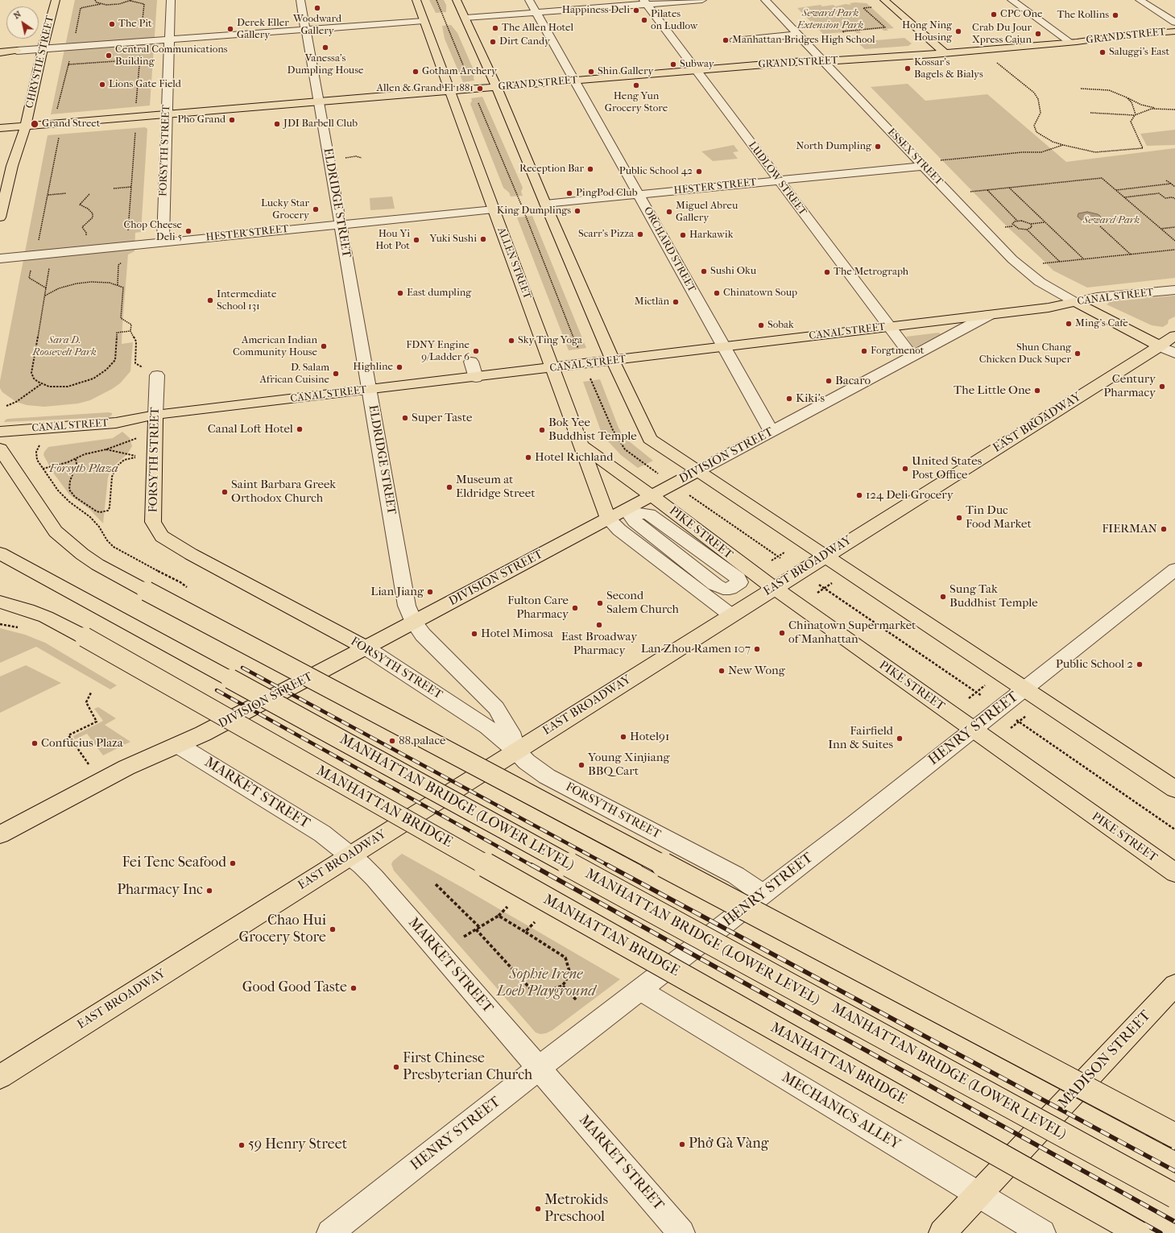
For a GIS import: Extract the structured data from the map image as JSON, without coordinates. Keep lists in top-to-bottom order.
{
  "streets": {
    "main road": [
      "GRAND STREET",
      "CHRYSTIE STREET",
      "FORSYTH STREET",
      "ALLEN STREET",
      "CANAL STREET",
      "EAST BROADWAY",
      "DIVISION STREET",
      "PIKE STREET",
      "MANHATTAN BRIDGE (LOWER LEVEL)",
      "MANHATTAN BRIDGE",
      "MADISON STREET"
    ],
    "street": [
      "ESSEX STREET",
      "LUDLOW STREET",
      "HESTER STREET",
      "ELDRIDGE STREET",
      "ORCHARD STREET",
      "HENRY STREET",
      "MARKET STREET",
      "MECHANICS ALLEY"
    ]
  },
  "crossings": [
    ["GRAND STREET", "CHRYSTIE STREET"],
    ["GRAND STREET", "FORSYTH STREET"],
    ["GRAND STREET", "ESSEX STREET"],
    ["GRAND STREET", "LUDLOW STREET"],
    ["GRAND STREET", "ELDRIDGE STREET"],
    ["GRAND STREET", "ORCHARD STREET"],
    ["GRAND STREET", "ALLEN STREET"],
    ["FORSYTH STREET", "HESTER STREET"],
    ["FORSYTH STREET", "ELDRIDGE STREET"],
    ["FORSYTH STREET", "CANAL STREET"],
    ["FORSYTH STREET", "EAST BROADWAY"],
    ["FORSYTH STREET", "DIVISION STREET"],
    ["FORSYTH STREET", "HENRY STREET"],
    ["ESSEX STREET", "HESTER STREET"],
    ["ESSEX STREET", "CANAL STREET"],
    ["LUDLOW STREET", "HESTER STREET"],
    ["LUDLOW STREET", "CANAL STREET"],
    ["LUDLOW STREET", "DIVISION STREET"],
    ["HESTER STREET", "ELDRIDGE STREET"],
    ["HESTER STREET", "ORCHARD STREET"],
    ["HESTER STREET", "ALLEN STREET"],
    ["ELDRIDGE STREET", "CANAL STREET"],
    ["ELDRIDGE STREET", "EAST BROADWAY"],
    ["ELDRIDGE STREET", "DIVISION STREET"],
    ["ORCHARD STREET", "CANAL STREET"],
    ["ORCHARD STREET", "DIVISION STREET"],
    ["ALLEN STREET", "CANAL STREET"],
    ["ALLEN STREET", "DIVISION STREET"],
    ["CANAL STREET", "DIVISION STREET"],
    ["EAST BROADWAY", "PIKE STREET"],
    ["EAST BROADWAY", "MARKET STREET"],
    ["DIVISION STREET", "PIKE STREET"],
    ["DIVISION STREET", "MARKET STREET"],
    ["PIKE STREET", "HENRY STREET"],
    ["HENRY STREET", "MARKET STREET"],
    ["HENRY STREET", "MECHANICS ALLEY"],
    ["MADISON STREET", "MECHANICS ALLEY"]
  ],
  "parks": [
    "Seward Park Extension Park",
    "Seward Park",
    "Sara D. Roosevelt Park",
    "Forsyth Plaza",
    "Sophie Irene Loeb Playground"
  ],
  "places": [
    "Woodward Gallery",
    "Happiness Deli",
    "CPC One",
    "The Rollins",
    "Pilates on Ludlow",
    "The Pit",
    "The Allen Hotel",
    "Derek Eller Gallery",
    "Hong Ning Housing",
    "Crab Du Jour Xpress Cajun",
    "Manhattan Bridges High School",
    "Dirt Candy",
    "Vanessa's Dumpling House",
    "Saluggi's East",
    "Central Communications Building",
    "Subway",
    "Kossar's Bagels & Bialys",
    "Gotham Archery",
    "Shin Gallery",
    "Lions Gate Field",
    "Heng Yun Grocery Store",
    "Allen & Grand El 1881",
    "Pho Grand",
    "Grand Street",
    "JDI Barbell Club",
    "North Dumpling",
    "Reception Bar",
    "Public School 42",
    "PingPod Club",
    "Lucky Star Grocery",
    "King Dumplings",
    "Miguel Abreu Gallery",
    "Chop Cheese Deli 5",
    "Scarr's Pizza",
    "Harkawik",
    "Yuki Sushi",
    "Hou Yi Hot Pot",
    "Sushi Oku",
    "The Metrograph",
    "East dumpling",
    "Chinatown Soup",
    "Intermediate School 131",
    "Mictlān",
    "Ming's Cafe",
    "Sobak",
    "Sky Ting Yoga",
    "American Indian Community House",
    "FDNY Engine 9/Ladder 6",
    "Forgtmenot",
    "Shun Chang Chicken Duck Super",
    "Highline",
    "D. Salam African Cuisine",
    "Bacaro",
    "Century Pharmacy",
    "The Little One",
    "Kiki's",
    "Super Taste",
    "Canal Loft Hotel",
    "Bok Yee Buddhist Temple",
    "Hotel Richland",
    "United States Post Office",
    "Museum at Eldridge Street",
    "Saint Barbara Greek Orthodox Church",
    "124 Deli Grocery",
    "Tin Duc Food Market",
    "FIERMAN",
    "Lian Jiang",
    "Sung Tak Buddhist Temple",
    "Second Salem Church",
    "Fulton Care Pharmacy",
    "East Broadway Pharmacy",
    "Chinatown Supermarket of Manhattan",
    "Hotel Mimosa",
    "Lan Zhou Ramen 107",
    "Public School 2",
    "New Wong",
    "Hotel91",
    "Fairfield Inn & Suites",
    "88 palace",
    "Confucius Plaza",
    "Young Xinjiang BBQ Cart",
    "Fei Tenc Seafood",
    "Pharmacy Inc",
    "Chao Hui Grocery Store",
    "Good Good Taste",
    "First Chinese Presbyterian Church",
    "Phở Gà Vàng",
    "59 Henry Street",
    "Metrokids Preschool"
  ],
  "north": "top left"
}
